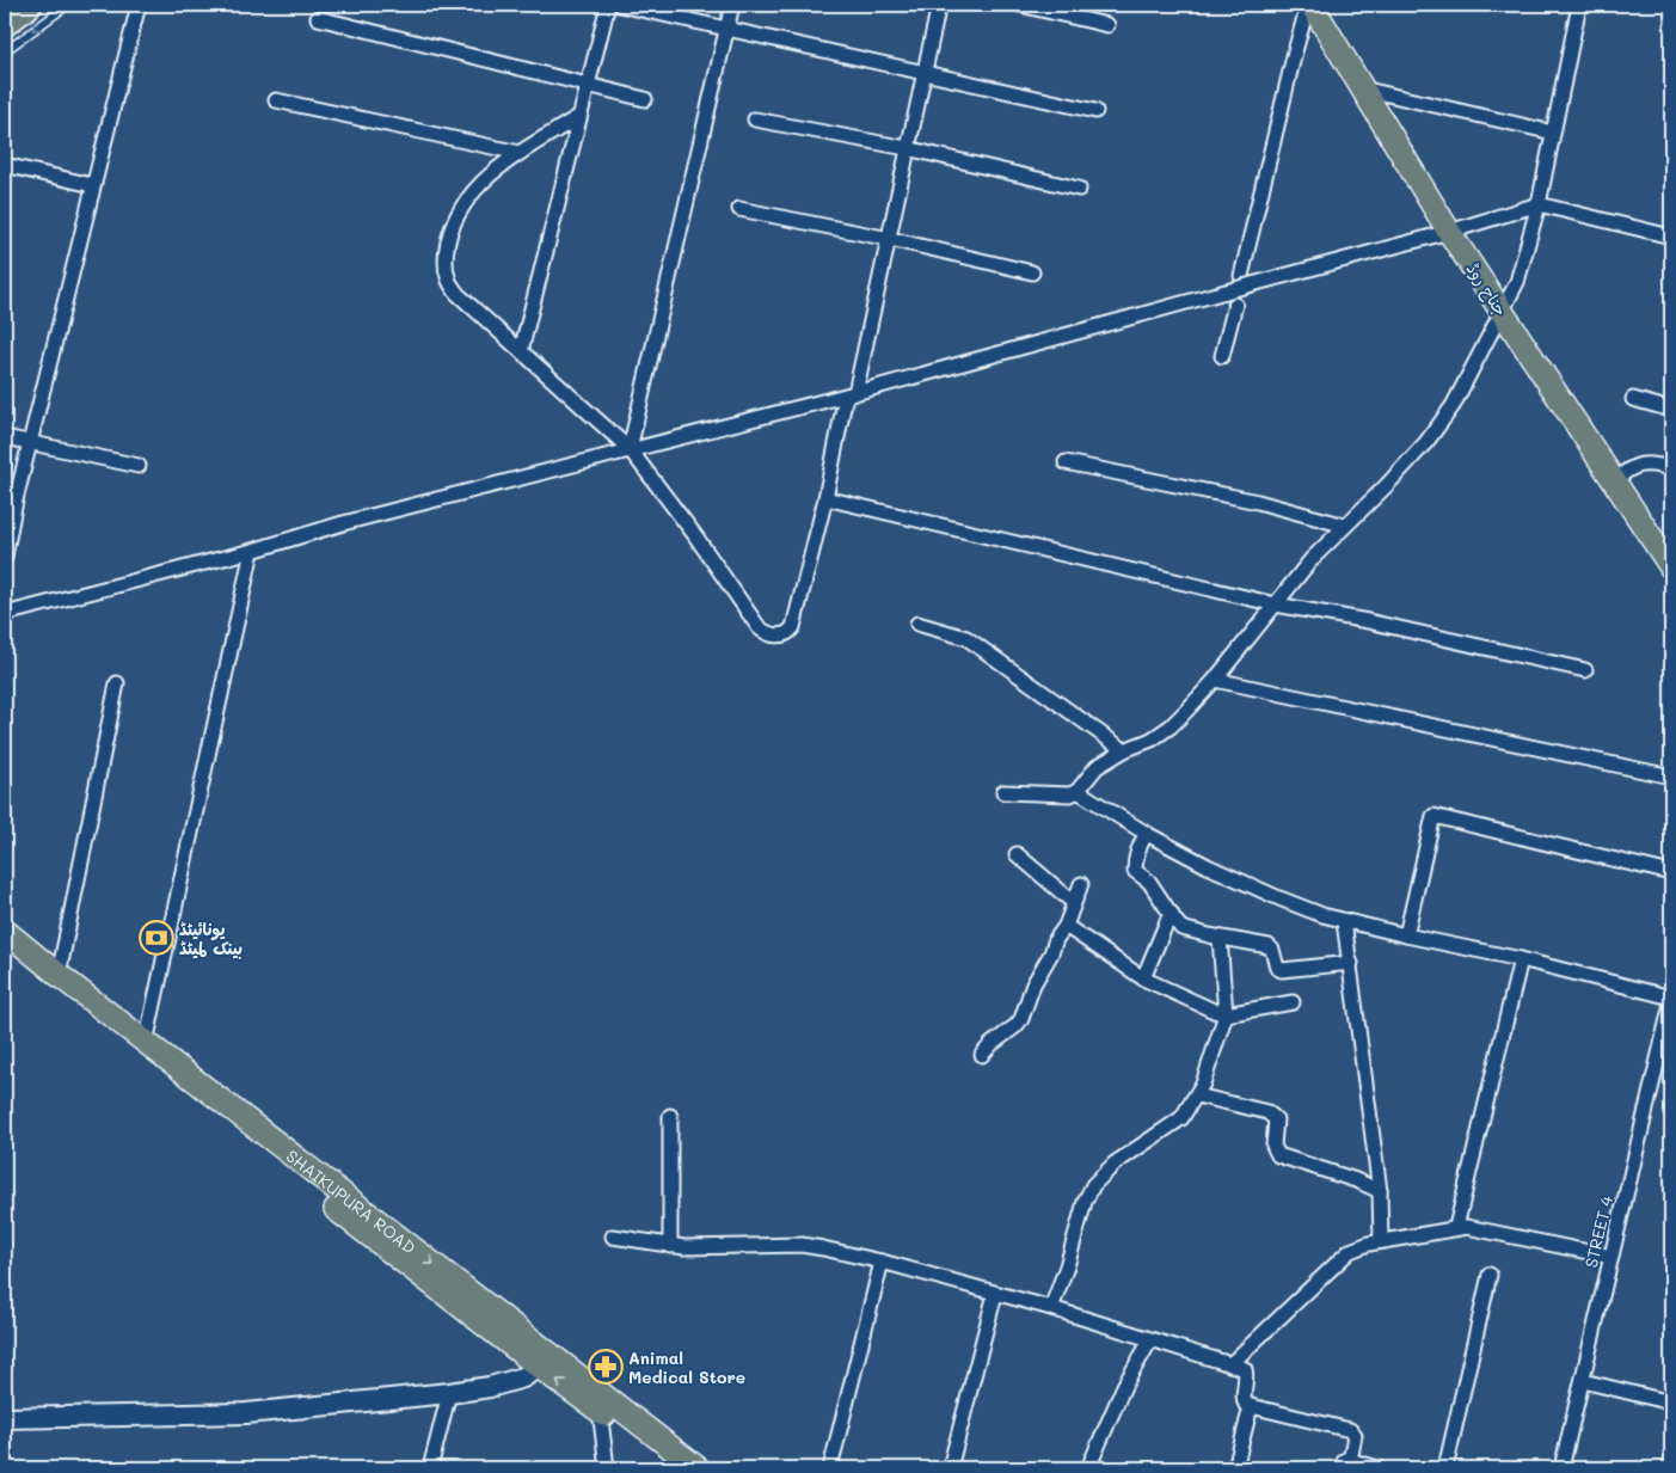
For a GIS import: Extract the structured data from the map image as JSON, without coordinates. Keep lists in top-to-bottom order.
{
  "streets": {
    "main road": ["جناح روڈ", "SHAIKUPURA ROAD"],
    "street": ["STREET 4"]
  },
  "places": {
    "bank": ["یونائیٹڈ بینک لمیٹڈ"],
    "pharmacy": ["Animal Medical Store"]
  }
}
